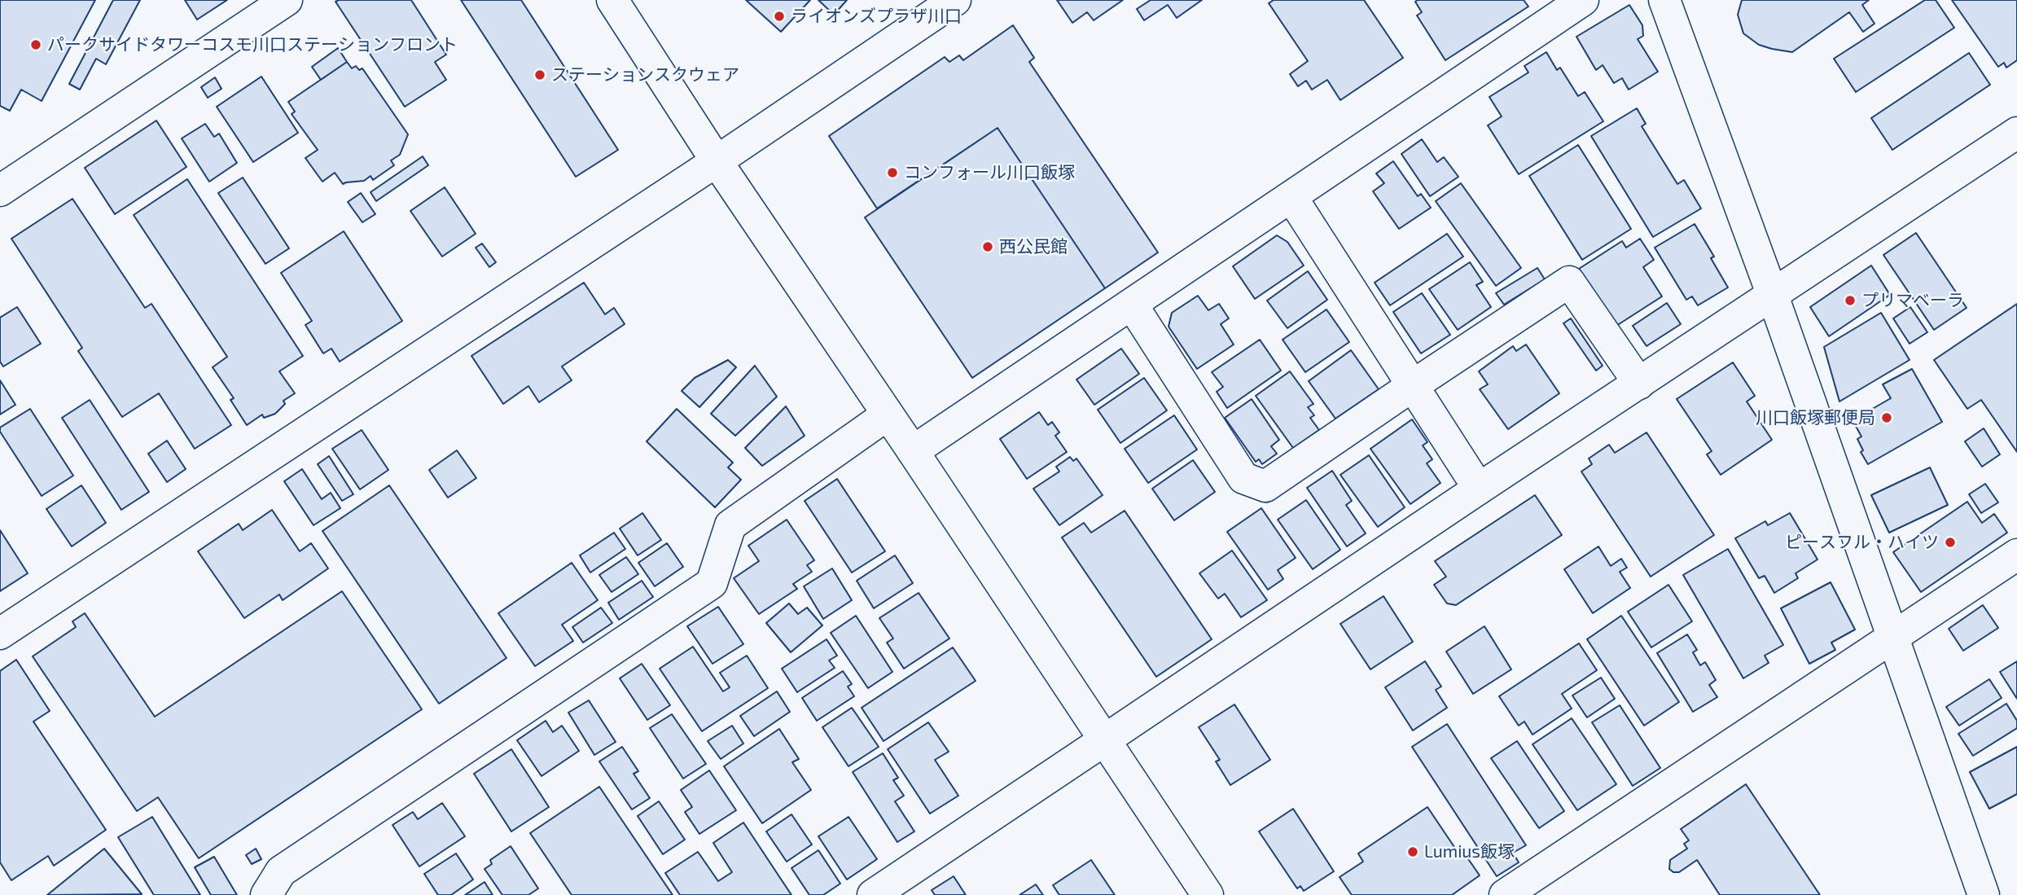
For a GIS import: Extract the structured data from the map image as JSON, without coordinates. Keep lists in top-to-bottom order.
{
  "places": [
    "ライオンズプラザ川口",
    "パークサイドタワーコスモ川口ステーションフロント",
    "ステーションスクウェア",
    "コンフォール川口飯塚",
    "西公民館",
    "プリマベーラ",
    "川口飯塚郵便局",
    "ピースフル・ハイツ",
    "Lumius飯塚"
  ]
}
